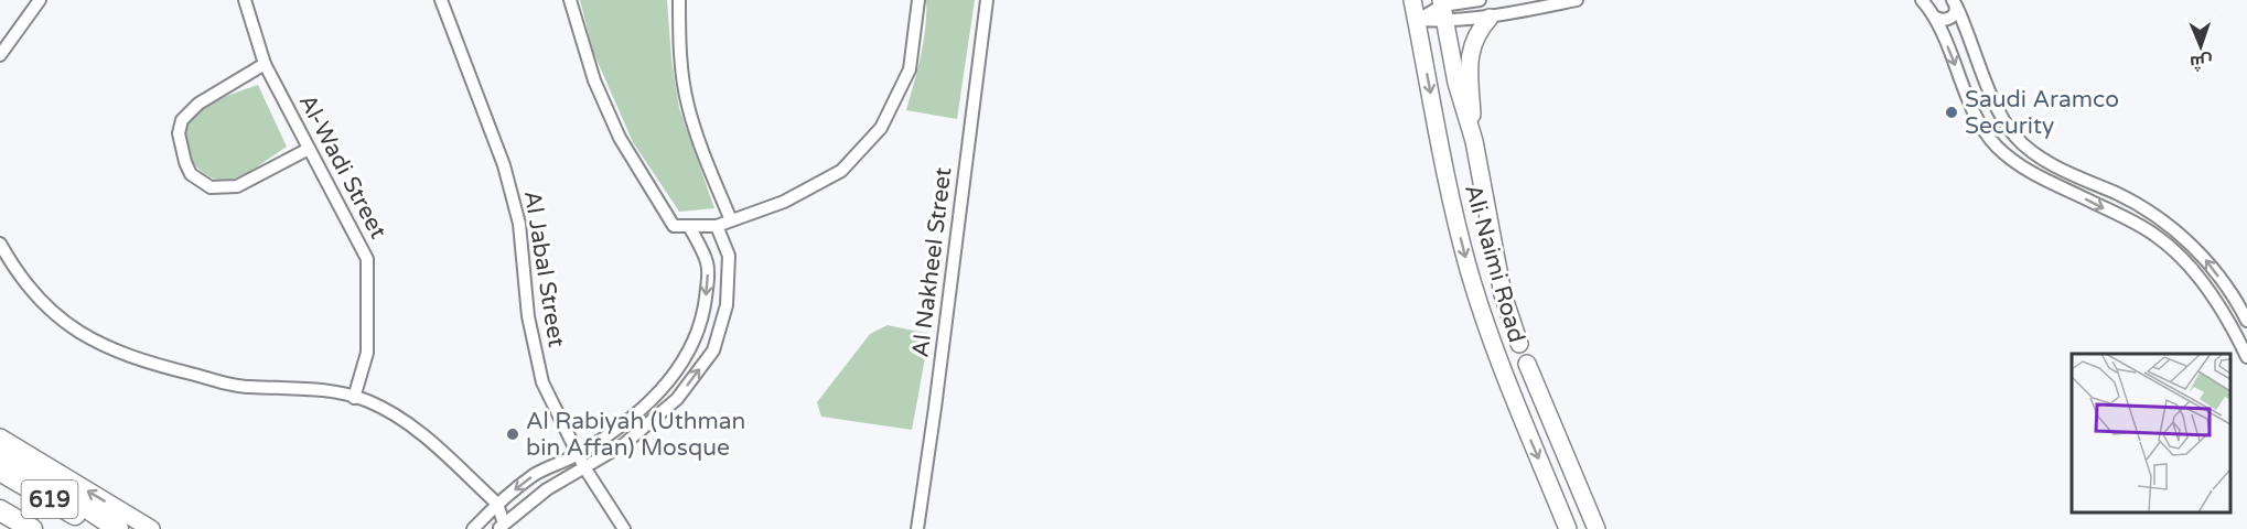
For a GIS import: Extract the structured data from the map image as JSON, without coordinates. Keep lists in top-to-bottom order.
{
  "streets": {
    "highway": ["619"],
    "main road": ["Ali Naimi Road"],
    "street": ["Al-Wadi Street", "Al Nakheel Street", "Al Jabal Street"]
  },
  "places": ["Saudi Aramco Security", "Al Rabiyah (Uthman bin Affan) Mosque"],
  "north": "bottom"
}
